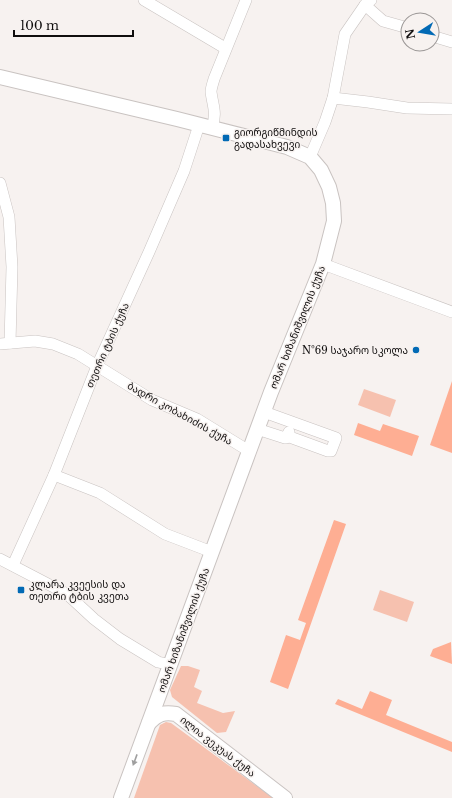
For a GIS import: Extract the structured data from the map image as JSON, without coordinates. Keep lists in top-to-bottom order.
{
  "streets": {
    "main road": ["ომარ ხიზანიშვილის ქუჩა", "ილია ვეკუას ქუჩა"],
    "street": ["თეთრი ტბის ქუჩა", "ბადრი კობახიძის ქუჩა"]
  },
  "crossings": [
    ["ომარ ხიზანიშვილის ქუჩა", "თეთრი ტბის ქუჩა"],
    ["ომარ ხიზანიშვილის ქუჩა", "ბადრი კობახიძის ქუჩა"],
    ["ომარ ხიზანიშვილის ქუჩა", "ილია ვეკუას ქუჩა"],
    ["თეთრი ტბის ქუჩა", "ბადრი კობახიძის ქუჩა"]
  ],
  "places": {
    "transit": ["გიორგიწმინდის გადასახვევი", "კლარა კვეესის და თეთრი ტბის კვეთა"],
    "other": ["№69 საჯარო სკოლა"]
  },
  "scale_bar": "100 m",
  "north": "left"
}
